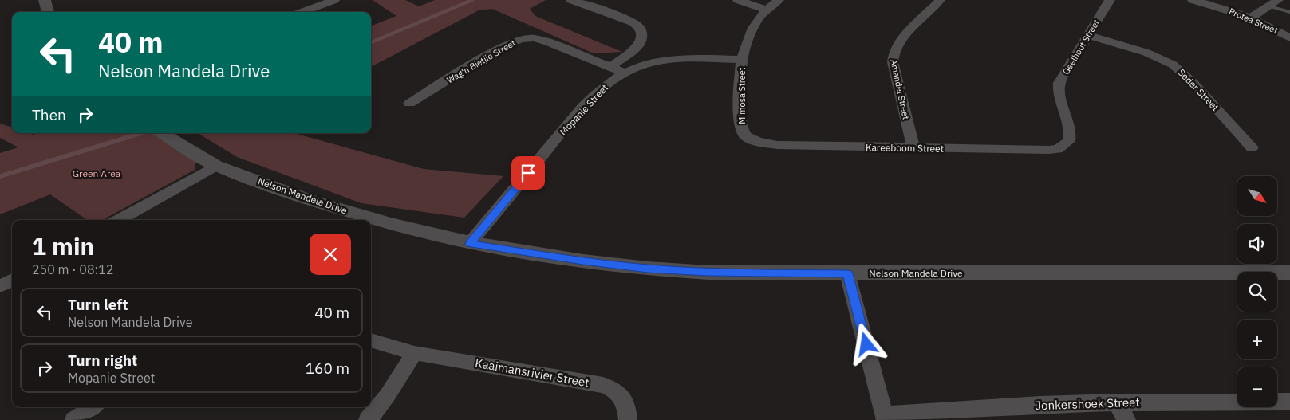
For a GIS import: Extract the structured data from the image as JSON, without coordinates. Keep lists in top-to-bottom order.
{
  "streets": {
    "street": [
      "Protea Street",
      "Geelhout Street",
      "Wag'n Bietjie Street",
      "Amandel Street",
      "Seder Street",
      "Mimosa Street",
      "Mopanie Street",
      "Kareeboom Street",
      "Nelson Mandela Drive",
      "Kaaimansrivier Street",
      "Jonkershoek Street"
    ]
  },
  "crossings": [
    ["Geelhout Street", "Seder Street"],
    ["Geelhout Street", "Kareeboom Street"],
    ["Wag'n Bietjie Street", "Mopanie Street"],
    ["Amandel Street", "Kareeboom Street"],
    ["Mimosa Street", "Mopanie Street"],
    ["Mimosa Street", "Kareeboom Street"],
    ["Mopanie Street", "Nelson Mandela Drive"]
  ],
  "parks": ["Green Area"],
  "north": "bottom right",
  "page": {
    "turn": ["40 m", "Nelson Mandela Drive"],
    "then": "Then",
    "map_buttons": ["+", "−"],
    "heading": ["1 min", "250 m · 08:12"],
    "list": [
      {
        "name": "Turn left",
        "note": "Nelson Mandela Drive",
        "value": "40 m"
      },
      {
        "name": "Turn right",
        "note": "Mopanie Street",
        "value": "160 m"
      }
    ]
  }
}
